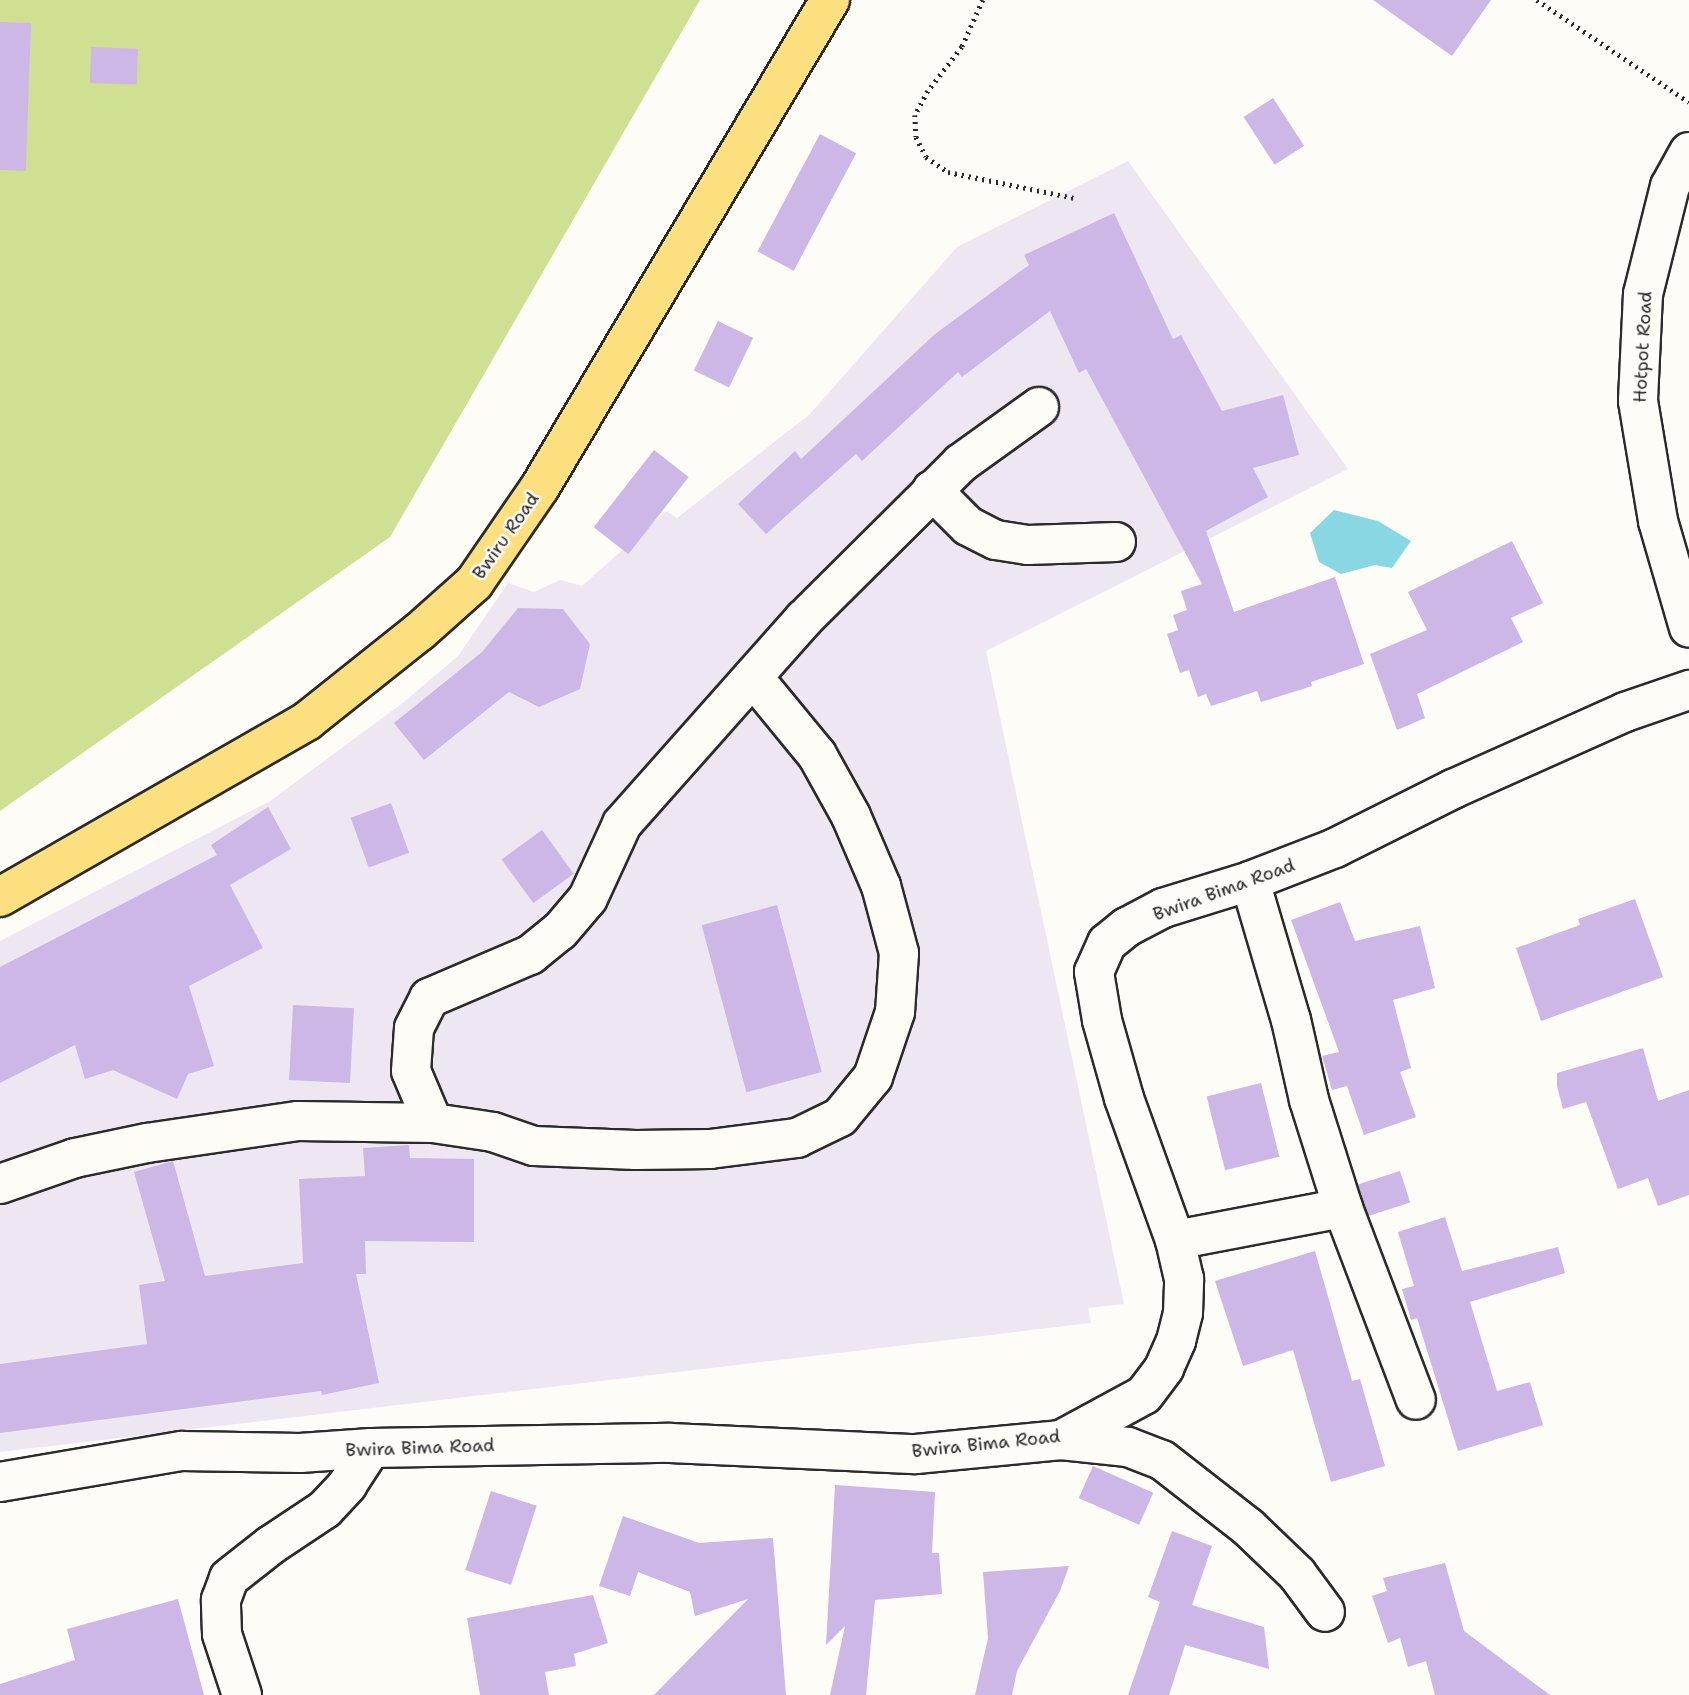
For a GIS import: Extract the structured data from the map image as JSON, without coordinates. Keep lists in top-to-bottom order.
{
  "streets": {
    "main road": ["Bwiru Road"],
    "street": ["Hotpot Road", "Bwira Bima Road"]
  }
}
